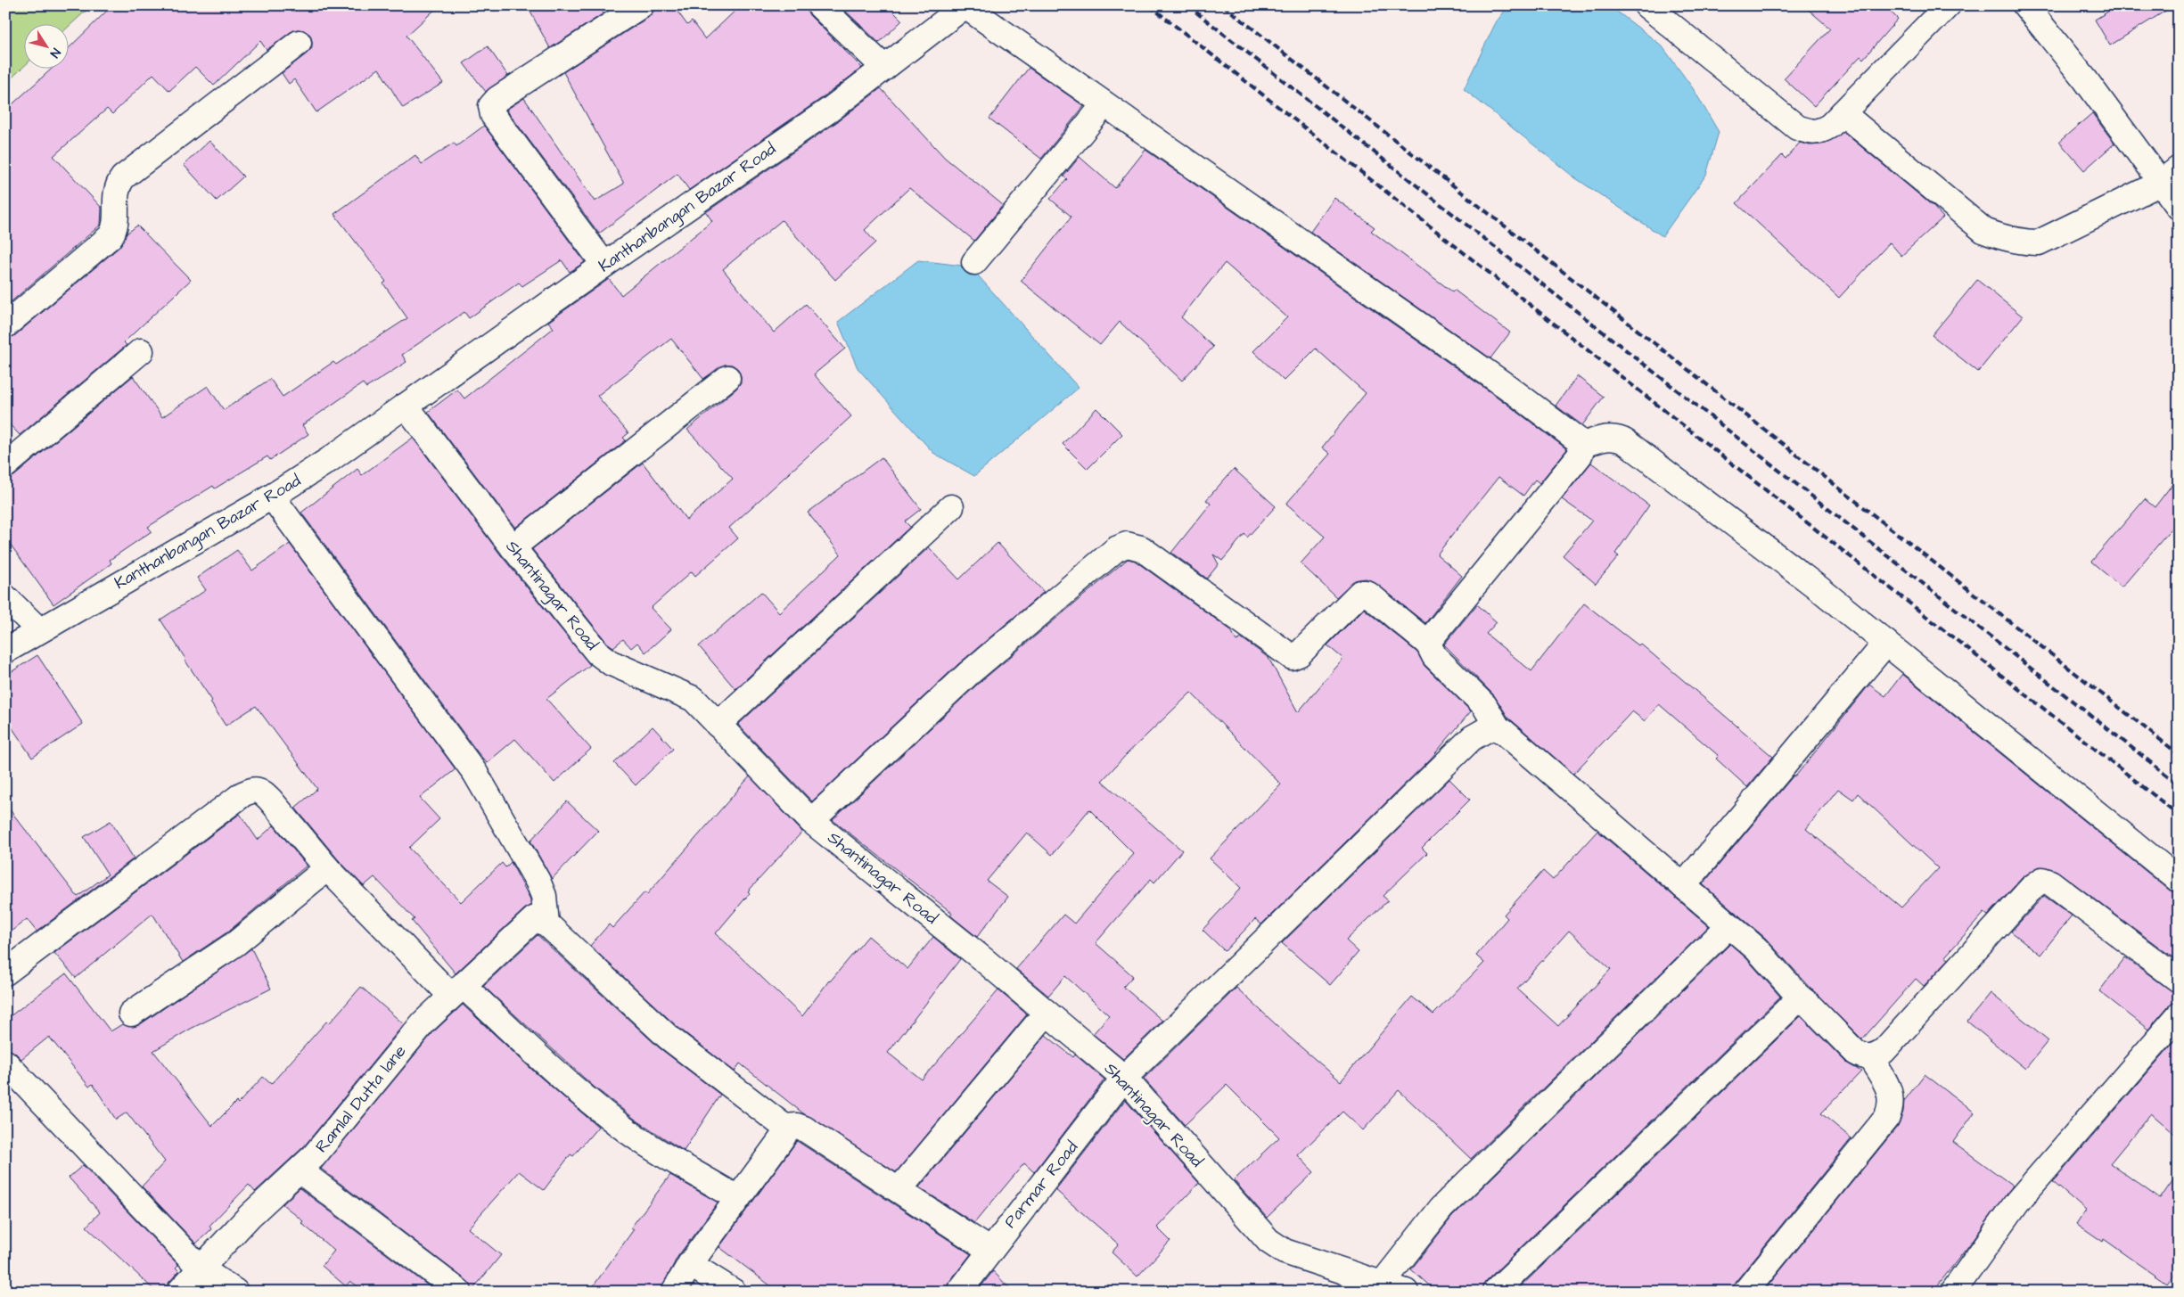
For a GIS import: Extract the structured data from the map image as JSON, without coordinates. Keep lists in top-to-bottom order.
{
  "streets": {
    "street": [
      "Kanthanbangan Bazar Road",
      "Shantinagar Road",
      "Ramlal Dutta lane",
      "Parmar Road"
    ]
  },
  "crossings": [
    ["Kanthanbangan Bazar Road", "Shantinagar Road"],
    ["Shantinagar Road", "Parmar Road"]
  ],
  "north": "bottom right"
}
